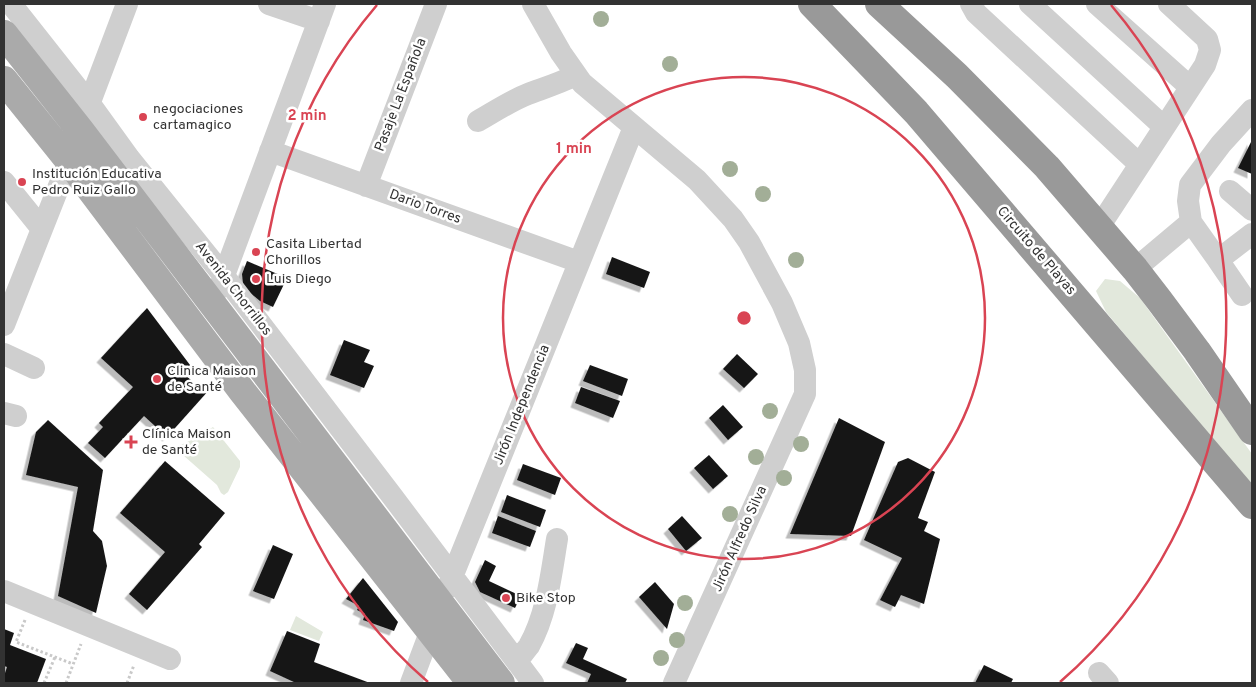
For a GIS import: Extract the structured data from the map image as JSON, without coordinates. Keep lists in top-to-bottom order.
{
  "streets": {
    "highway": ["Circuito de Playas"],
    "main road": ["Avenida Chorrillos"],
    "street": [
      "Pasaje La Española",
      "Dario Torres",
      "Jirón Independencia",
      "Jirón Alfredo Silva"
    ]
  },
  "crossings": [
    ["Pasaje La Española", "Dario Torres"],
    ["Dario Torres", "Jirón Independencia"],
    ["Avenida Chorrillos", "Jirón Independencia"],
    ["Jirón Independencia", "Jirón Alfredo Silva"]
  ],
  "places": {
    "other": [
      "negociaciones cartamagico",
      "Institución Educativa Pedro Ruiz Gallo",
      "Casita Libertad Chorillos",
      "Luis Diego",
      "Clinica Maison de Santé",
      "Bike Stop"
    ],
    "health": ["Clínica Maison de Santé"]
  },
  "rings": ["2 min", "1 min"]
}
